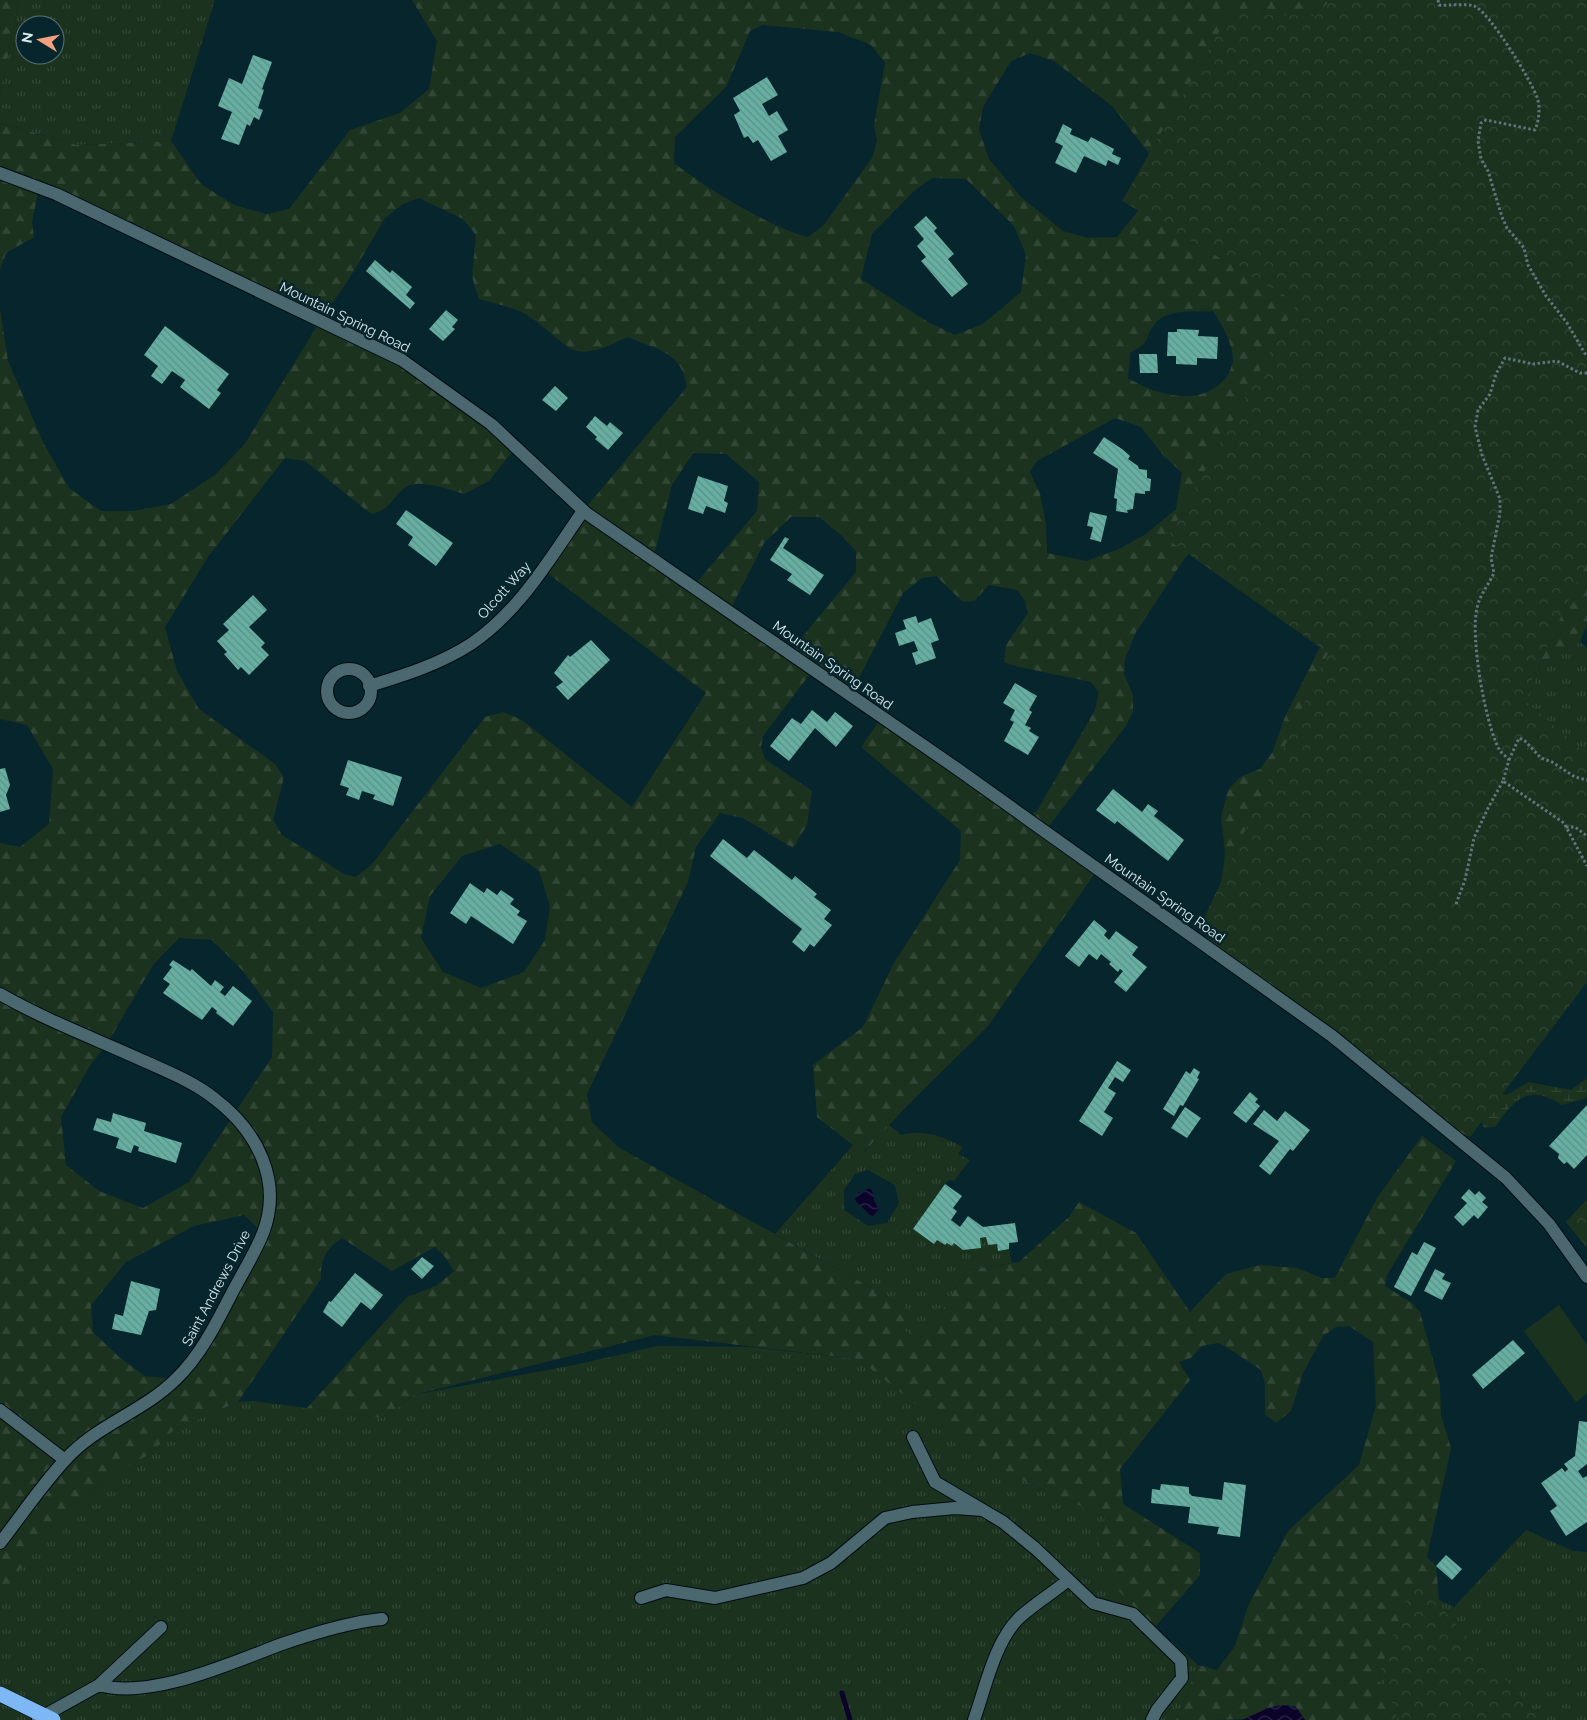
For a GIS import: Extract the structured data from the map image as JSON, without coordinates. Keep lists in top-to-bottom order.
{
  "streets": {
    "street": ["Mountain Spring Road", "Olcott Way", "Saint Andrews Drive"]
  },
  "crossings": [
    ["Mountain Spring Road", "Olcott Way"]
  ],
  "north": "left"
}
